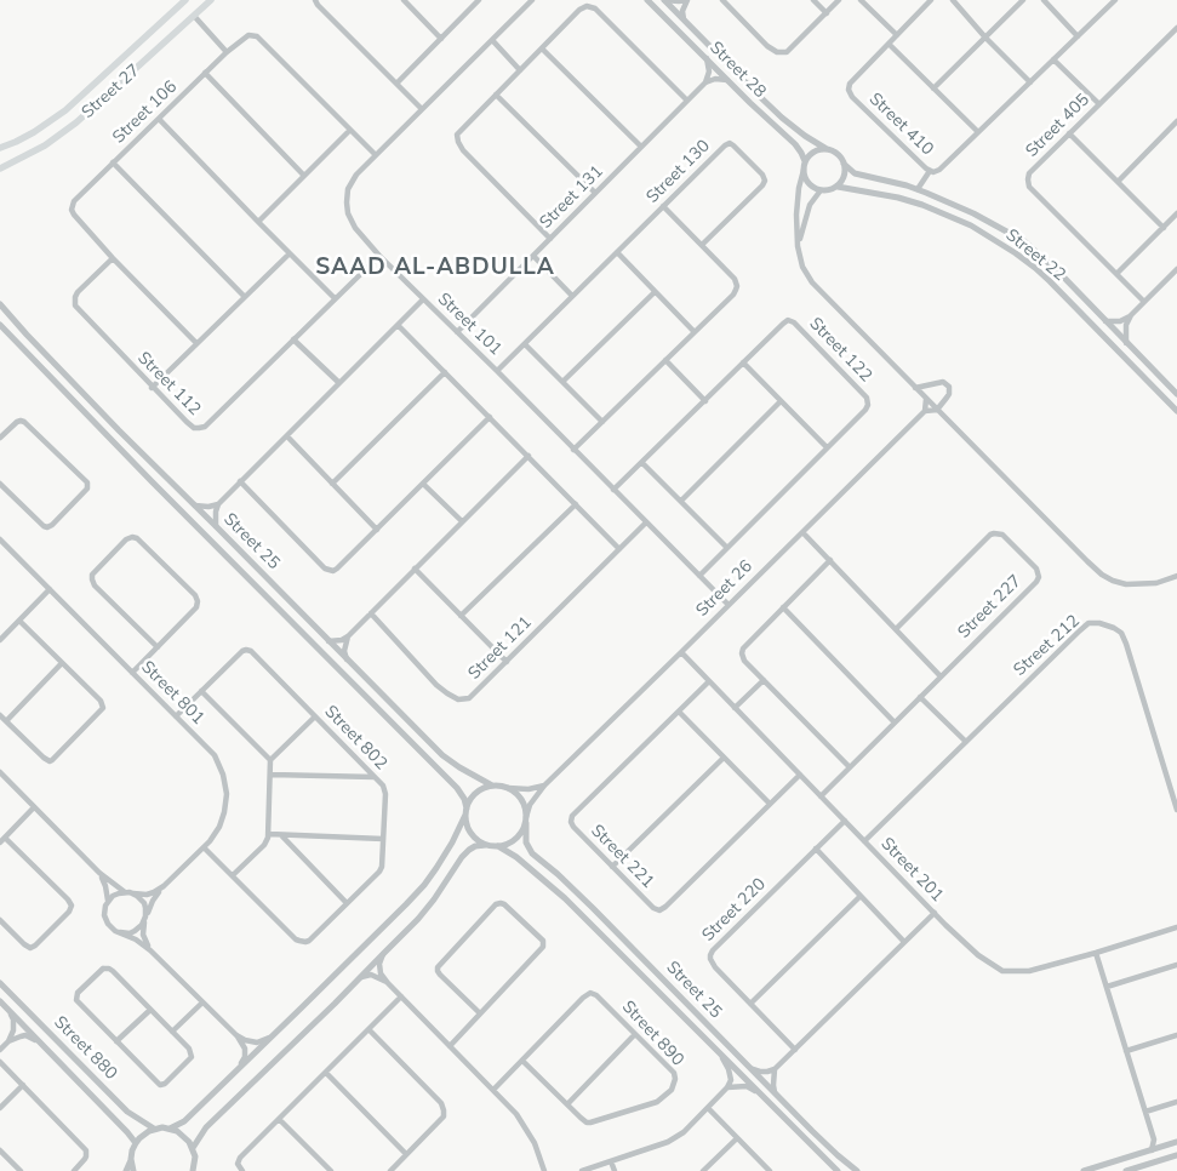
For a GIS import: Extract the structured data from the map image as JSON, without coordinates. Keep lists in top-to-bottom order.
{
  "streets": {
    "main road": ["Street 27"],
    "street": [
      "Street 28",
      "Street 106",
      "Street 410",
      "Street 405",
      "Street 130",
      "Street 131",
      "Street 22",
      "Street 101",
      "Street 122",
      "Street 112",
      "Street 25",
      "Street 26",
      "Street 227",
      "Street 212",
      "Street 121",
      "Street 801",
      "Street 802",
      "Street 221",
      "Street 201",
      "Street 220",
      "Street 890",
      "Street 880"
    ]
  },
  "crossings": [
    ["Street 28", "Street 22"],
    ["Street 106", "Street 101"],
    ["Street 106", "Street 112"],
    ["Street 130", "Street 101"],
    ["Street 131", "Street 101"],
    ["Street 101", "Street 122"],
    ["Street 101", "Street 112"],
    ["Street 101", "Street 26"],
    ["Street 101", "Street 121"],
    ["Street 25", "Street 26"],
    ["Street 26", "Street 201"],
    ["Street 227", "Street 201"],
    ["Street 212", "Street 201"],
    ["Street 801", "Street 802"],
    ["Street 221", "Street 201"],
    ["Street 201", "Street 220"]
  ],
  "districts": ["SAAD AL-ABDULLA"]
}
